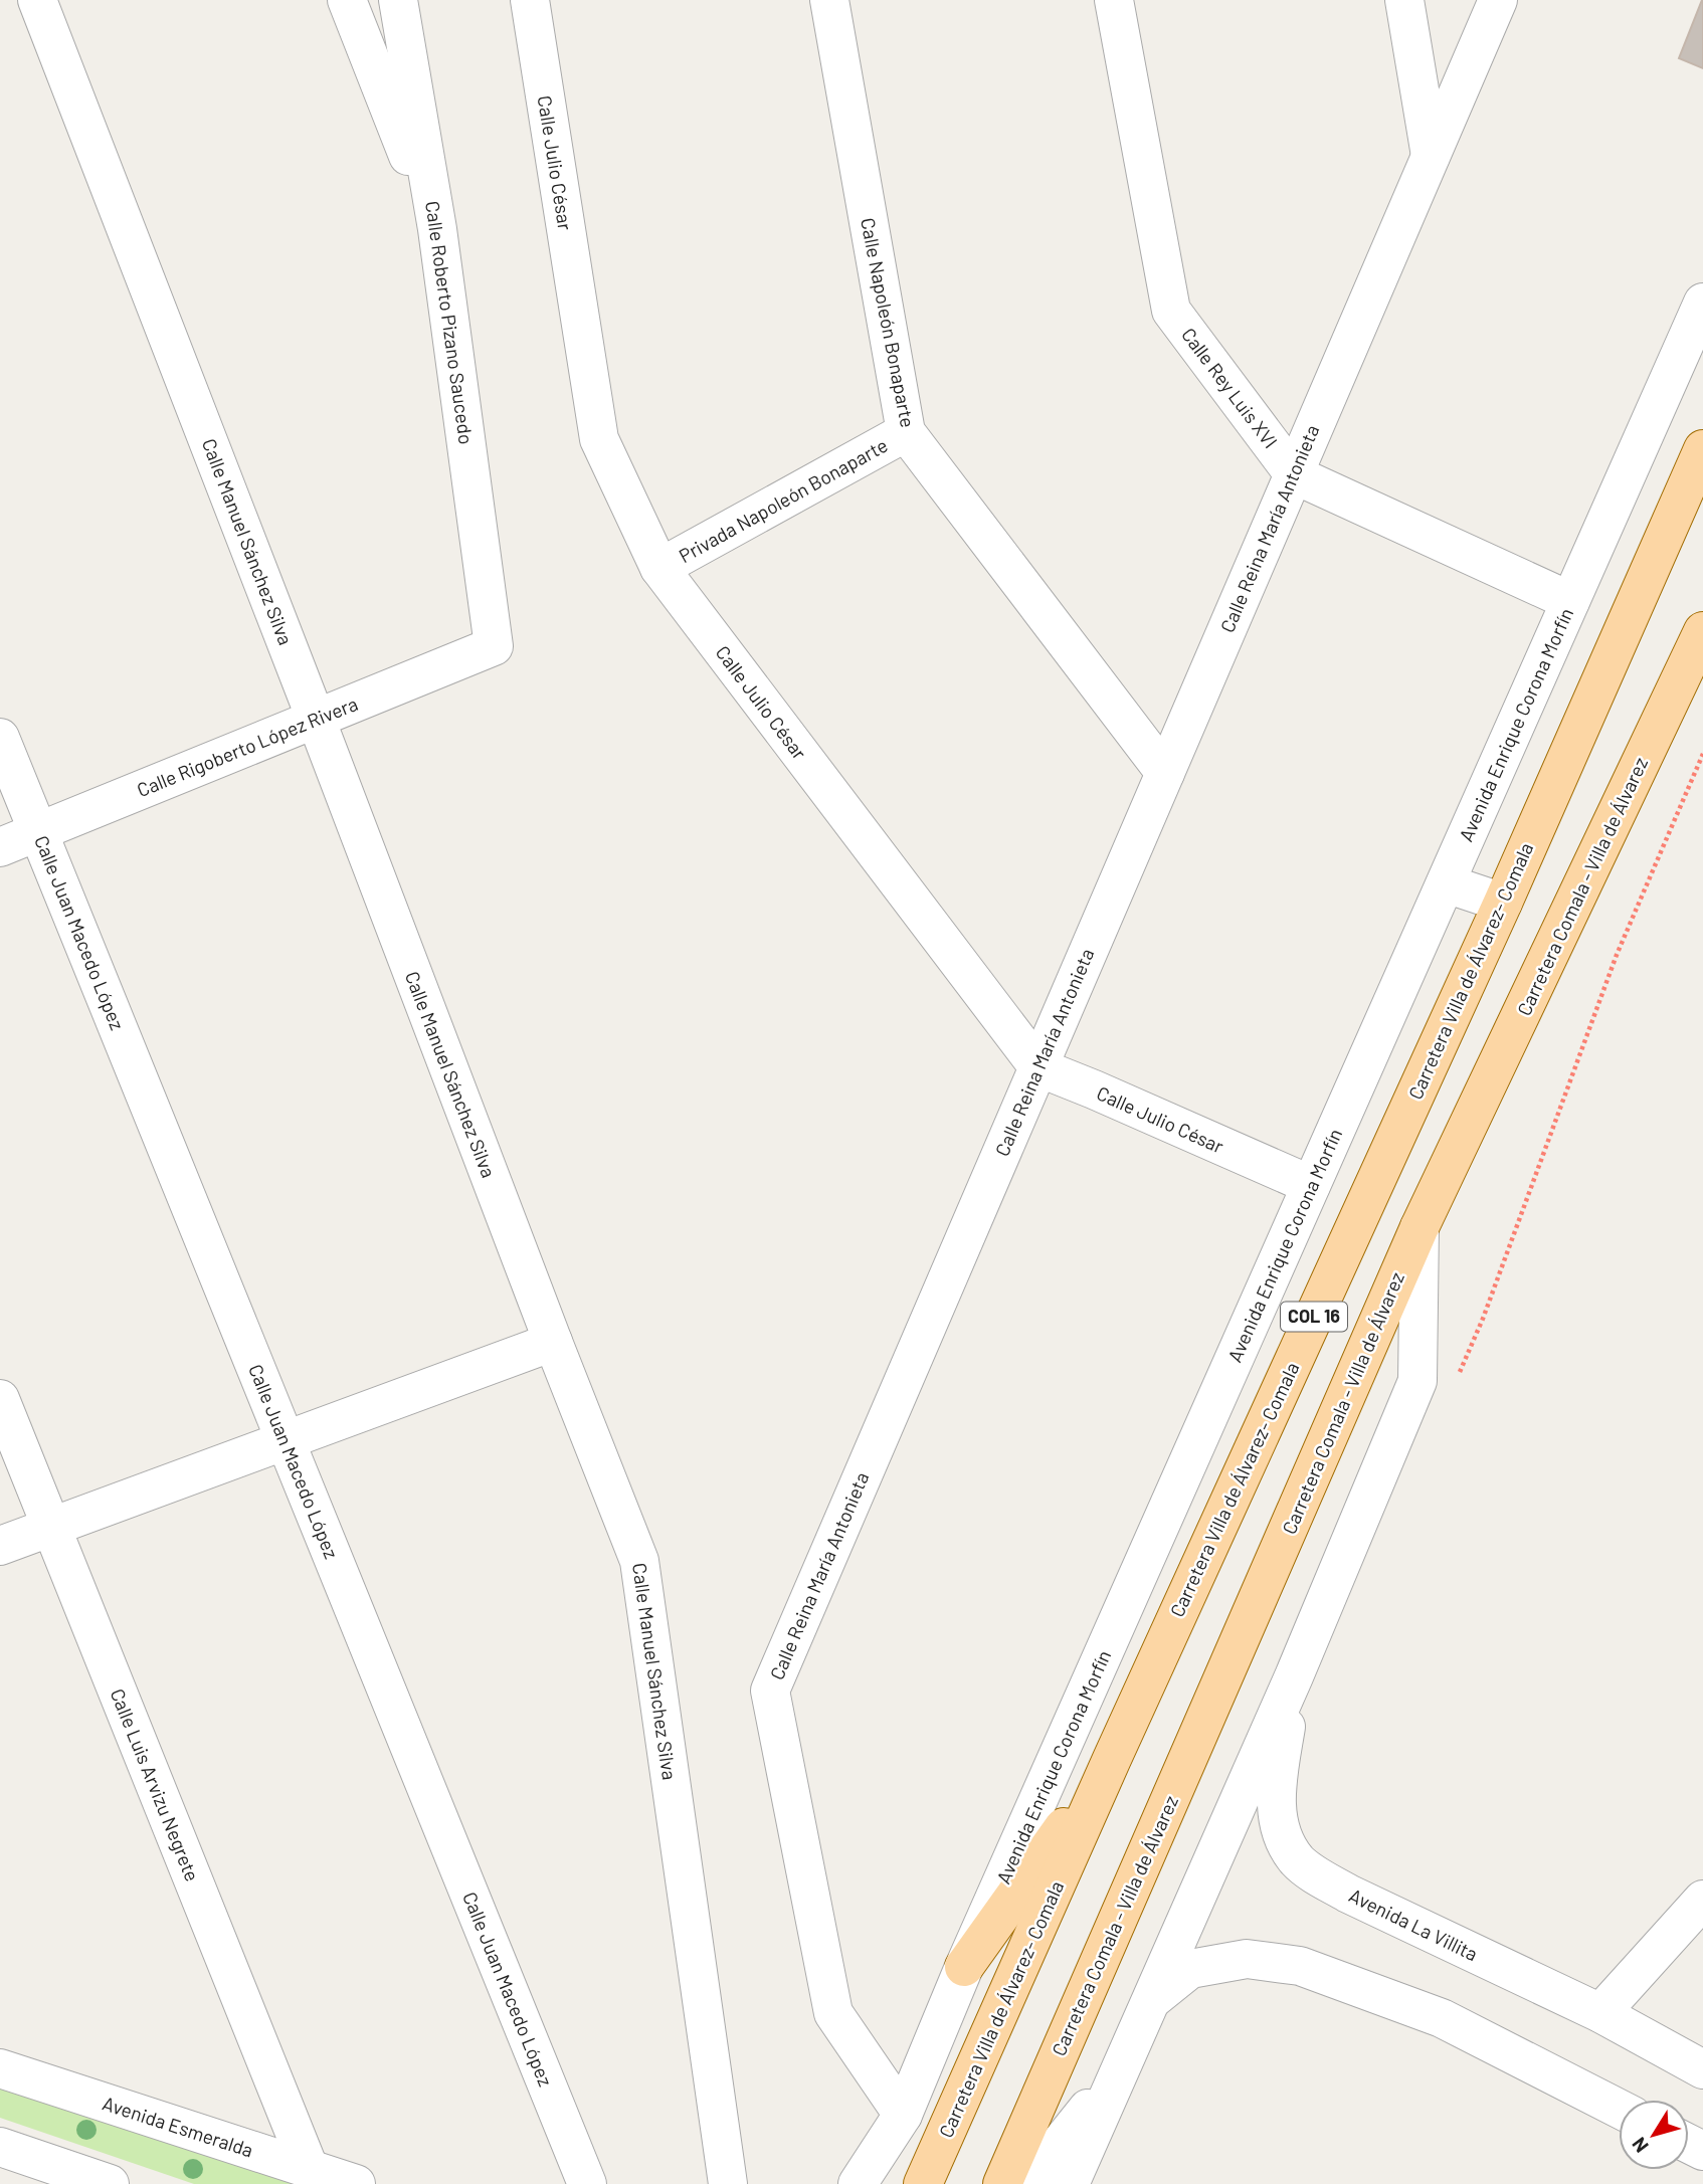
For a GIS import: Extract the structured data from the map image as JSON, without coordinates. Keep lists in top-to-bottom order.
{
  "streets": {
    "main road": ["Carretera Comala - Villa de Álvarez", "Carretera Villa de Álvarez- Comala", "COL 16"],
    "street": [
      "Calle Julio César",
      "Calle Roberto Pizano Saucedo",
      "Calle Napoleón Bonaparte",
      "Calle Rey Luis XVI",
      "Privada Napoleón Bonaparte",
      "Calle Reina María Antonieta",
      "Calle Manuel Sánchez Silva",
      "Avenida Enrique Corona Morfín",
      "Calle Rigoberto López Rivera",
      "Calle Juan Macedo López",
      "Calle Luis Arvizu Negrete",
      "Avenida La Villita",
      "Avenida Esmeralda"
    ]
  },
  "crossings": [
    ["Calle Julio César", "Privada Napoleón Bonaparte"],
    ["Calle Julio César", "Calle Reina María Antonieta"],
    ["Calle Julio César", "Avenida Enrique Corona Morfín"],
    ["Calle Roberto Pizano Saucedo", "Calle Rigoberto López Rivera"],
    ["Calle Napoleón Bonaparte", "Privada Napoleón Bonaparte"],
    ["Calle Napoleón Bonaparte", "Calle Reina María Antonieta"],
    ["Calle Rey Luis XVI", "Calle Reina María Antonieta"],
    ["Calle Rey Luis XVI", "Avenida Enrique Corona Morfín"],
    ["Calle Reina María Antonieta", "Avenida Enrique Corona Morfín"],
    ["Calle Manuel Sánchez Silva", "Calle Rigoberto López Rivera"],
    ["Calle Rigoberto López Rivera", "Calle Juan Macedo López"],
    ["Calle Luis Arvizu Negrete", "Avenida Esmeralda"]
  ],
  "north": "bottom left"
}
